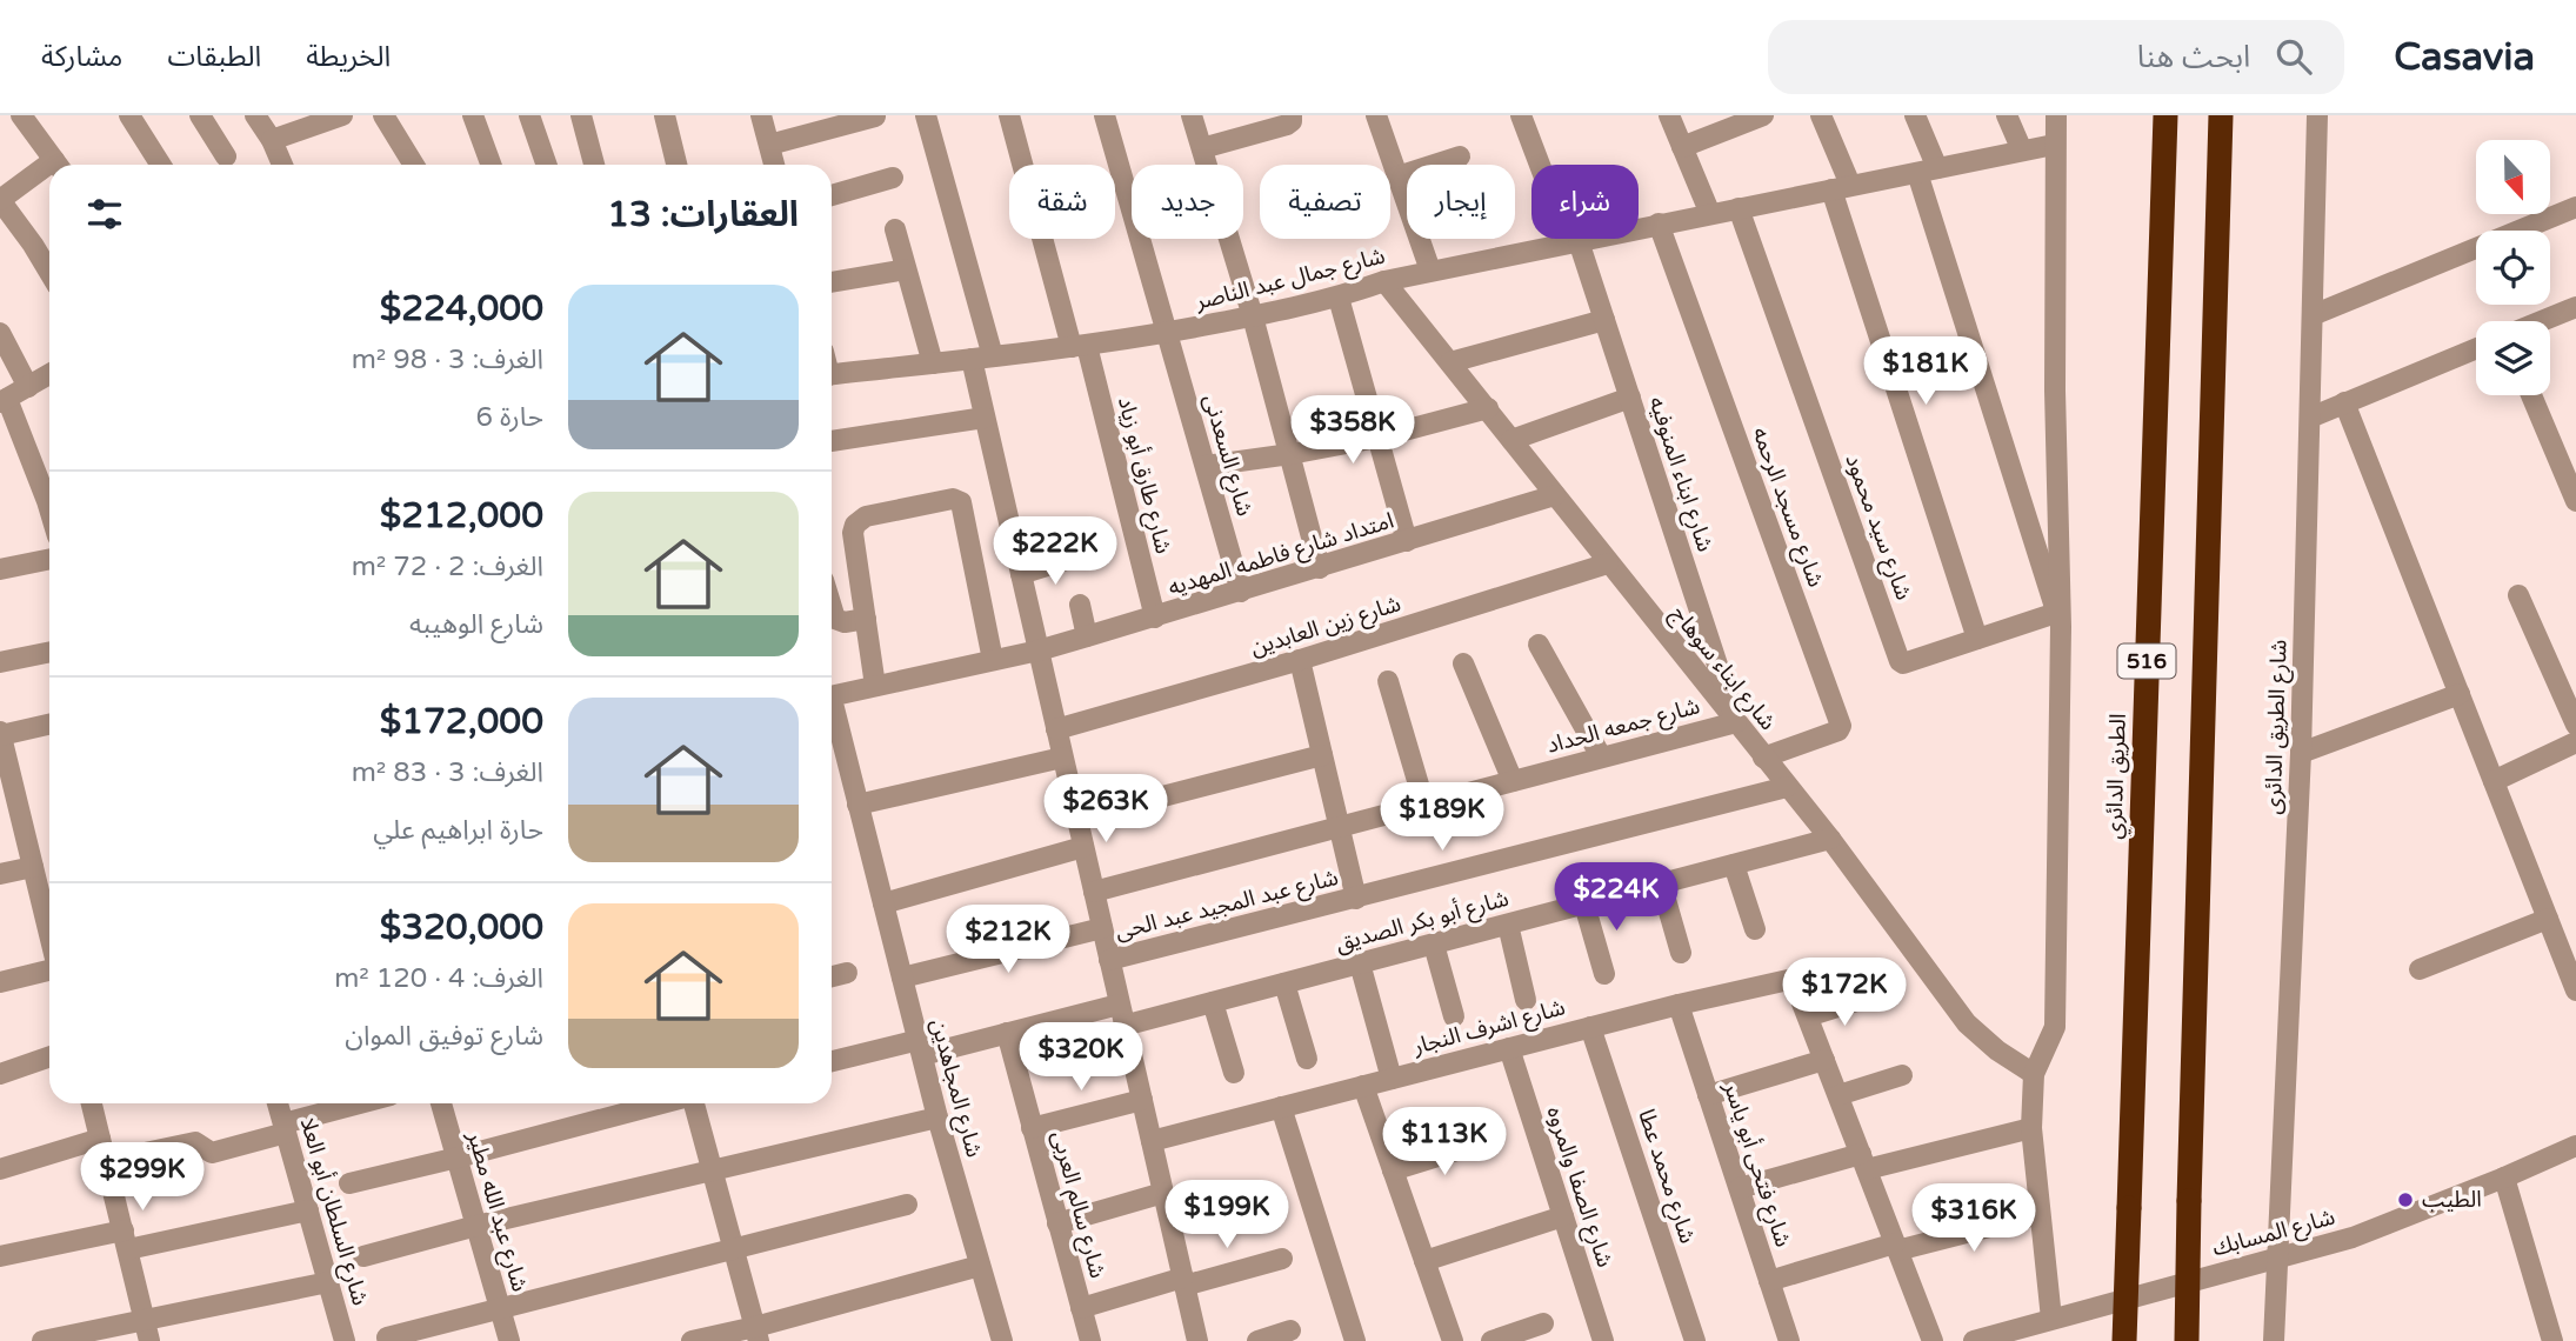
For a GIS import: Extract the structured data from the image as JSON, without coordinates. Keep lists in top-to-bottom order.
{
  "streets": {
    "highway": ["516", "الطريق الدائري"],
    "street": [
      "شارع جمال عبد الناصر",
      "شارع السعدنى",
      "شارع ابناء المنوفيه",
      "شارع طارق أبو زياد",
      "شارع مسجد الرحمه",
      "شارع سيد محمود",
      "امتداد شارع فاطمه المهديه",
      "شارع زين العابدين",
      "شارع ابناء سوهاج",
      "شارع جمعه الحداد",
      "شارع الطريق الدائرى",
      "شارع عبد المجيد عبد الحى",
      "شارع أبو بكر الصديق",
      "شارع اشرف النجار",
      "شارع المجاهدين",
      "شارع فتحى أبو ياسر",
      "شارع محمد عطا",
      "شارع الصفا والمروه",
      "شارع سالم العربى",
      "شارع السلطان أبو العلا",
      "شارع عبد الله مطير",
      "شارع المسابك"
    ]
  },
  "crossings": [
    ["شارع جمال عبد الناصر", "شارع السعدنى"],
    ["شارع جمال عبد الناصر", "شارع ابناء المنوفيه"],
    ["شارع جمال عبد الناصر", "شارع طارق أبو زياد"],
    ["شارع جمال عبد الناصر", "شارع مسجد الرحمه"],
    ["شارع جمال عبد الناصر", "شارع سيد محمود"],
    ["شارع جمال عبد الناصر", "شارع ابناء سوهاج"],
    ["شارع السعدنى", "امتداد شارع فاطمه المهديه"],
    ["شارع ابناء المنوفيه", "شارع ابناء سوهاج"],
    ["شارع ابناء المنوفيه", "شارع جمعه الحداد"],
    ["شارع طارق أبو زياد", "امتداد شارع فاطمه المهديه"],
    ["شارع مسجد الرحمه", "شارع ابناء سوهاج"],
    ["امتداد شارع فاطمه المهديه", "شارع ابناء سوهاج"],
    ["امتداد شارع فاطمه المهديه", "شارع المجاهدين"],
    ["شارع زين العابدين", "شارع ابناء سوهاج"],
    ["شارع ابناء سوهاج", "شارع جمعه الحداد"],
    ["شارع ابناء سوهاج", "شارع عبد المجيد عبد الحى"],
    ["شارع ابناء سوهاج", "شارع أبو بكر الصديق"],
    ["شارع الطريق الدائرى", "شارع المسابك"],
    ["شارع أبو بكر الصديق", "شارع المجاهدين"],
    ["شارع أبو بكر الصديق", "شارع سالم العربى"],
    ["شارع اشرف النجار", "شارع فتحى أبو ياسر"],
    ["شارع اشرف النجار", "شارع محمد عطا"],
    ["شارع اشرف النجار", "شارع الصفا والمروه"]
  ],
  "places": ["الطيب"],
  "north": "bottom",
  "page": {
    "header": "Casavia",
    "search": "ابحث هنا",
    "nav": ["الخريطة", "الطبقات", "مشاركة"],
    "chip": [
      "شراء",
      "إيجار",
      "تصفية",
      "جديد",
      "شقة"
    ],
    "heading": "العقارات: 13",
    "list": [
      {
        "name": "$224,000",
        "note": "الغرف: 3 · 98 m² · حارة 6"
      },
      {
        "name": "$212,000",
        "note": "الغرف: 2 · 72 m² · شارع الوهيبه"
      },
      {
        "name": "$172,000",
        "note": "الغرف: 3 · 83 m² · حارة ابراهيم علي"
      },
      {
        "name": "$320,000",
        "note": "الغرف: 4 · 120 m² · شارع توفيق الموان"
      }
    ],
    "price": [
      "$181K",
      "$358K",
      "$222K",
      "$263K",
      "$189K",
      "$224K",
      "$212K",
      "$172K",
      "$320K",
      "$113K",
      "$299K",
      "$199K",
      "$316K"
    ]
  }
}
